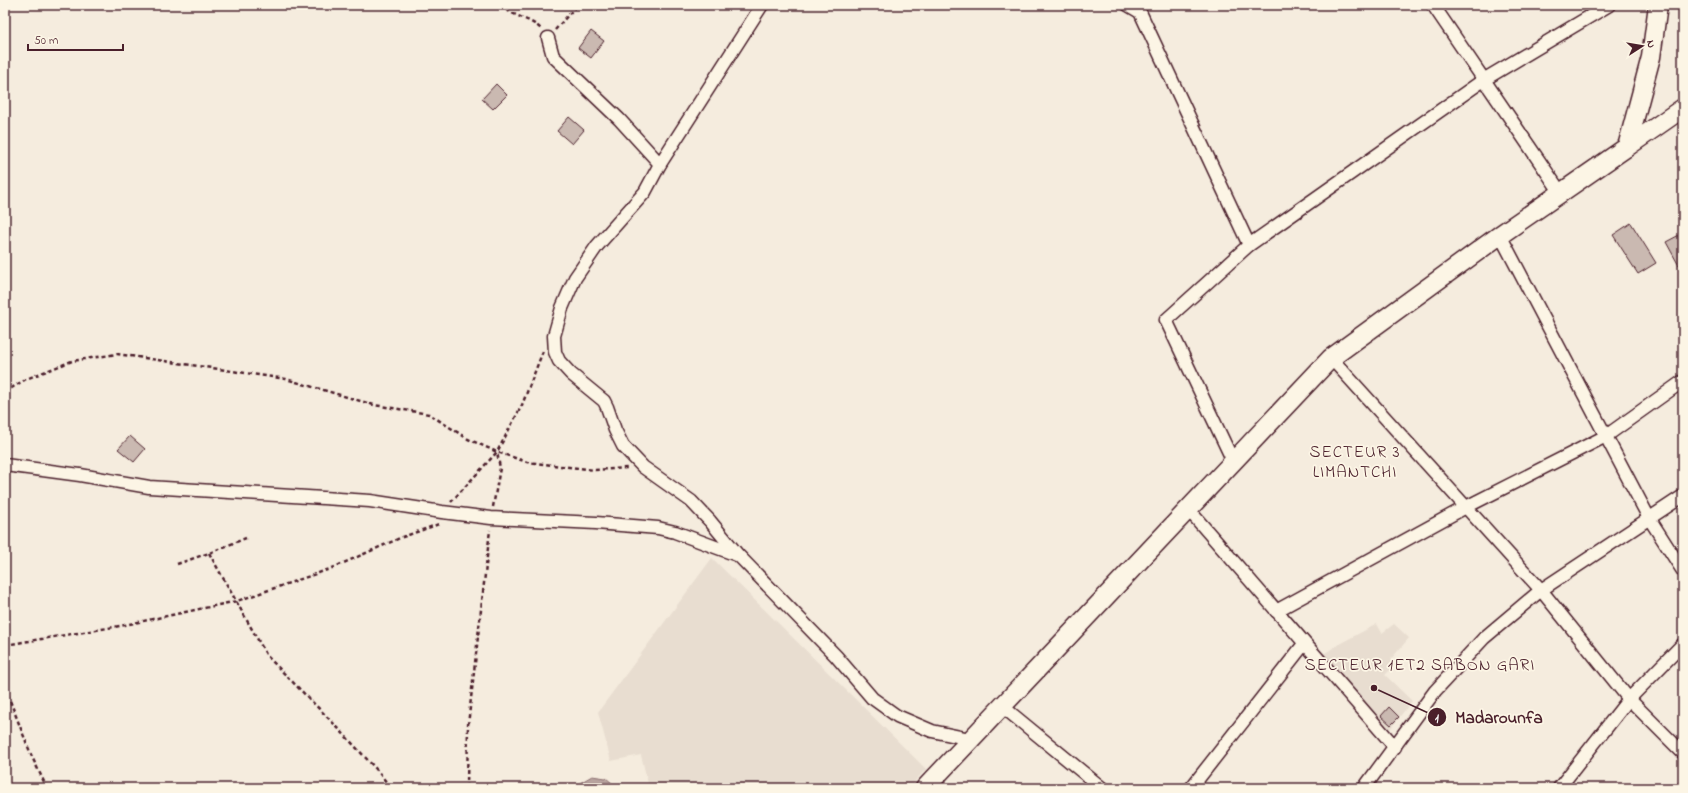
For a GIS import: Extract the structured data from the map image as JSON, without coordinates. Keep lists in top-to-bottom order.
{
  "districts": ["SECTEUR 3 LIMANTCHI", "SECTEUR 1ET2 SABON GARI"],
  "places": ["Madarounfa"],
  "scale_bar": "50 m",
  "north": "right"
}
